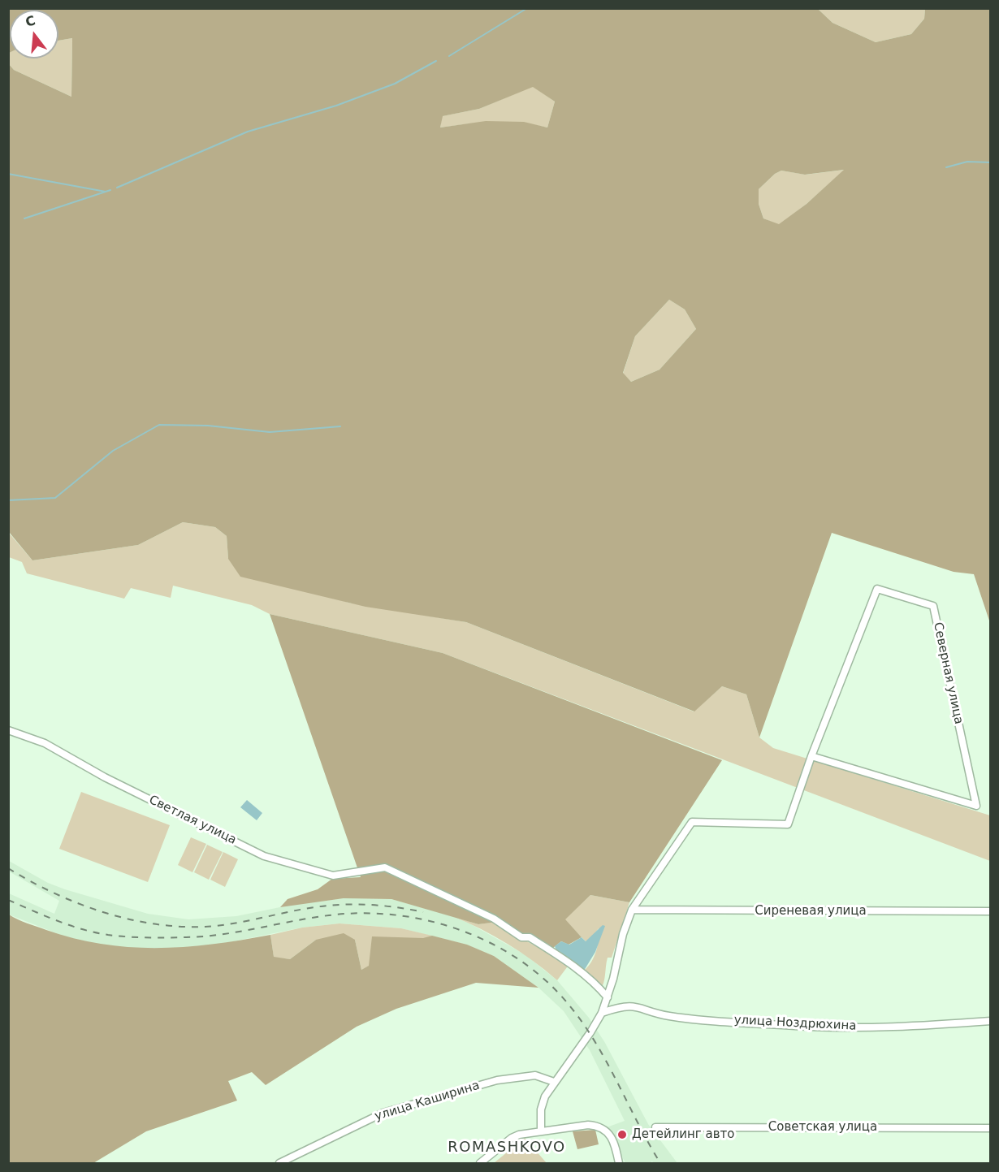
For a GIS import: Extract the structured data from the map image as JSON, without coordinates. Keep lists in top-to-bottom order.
{
  "streets": {
    "street": [
      "Северная улица",
      "Светлая улица",
      "Сиреневая улица",
      "улица Ноздрюхина",
      "улица Каширина",
      "Советская улица"
    ]
  },
  "districts": ["ROMASHKOVO"],
  "places": ["Детейлинг авто"],
  "north": "top"
}
